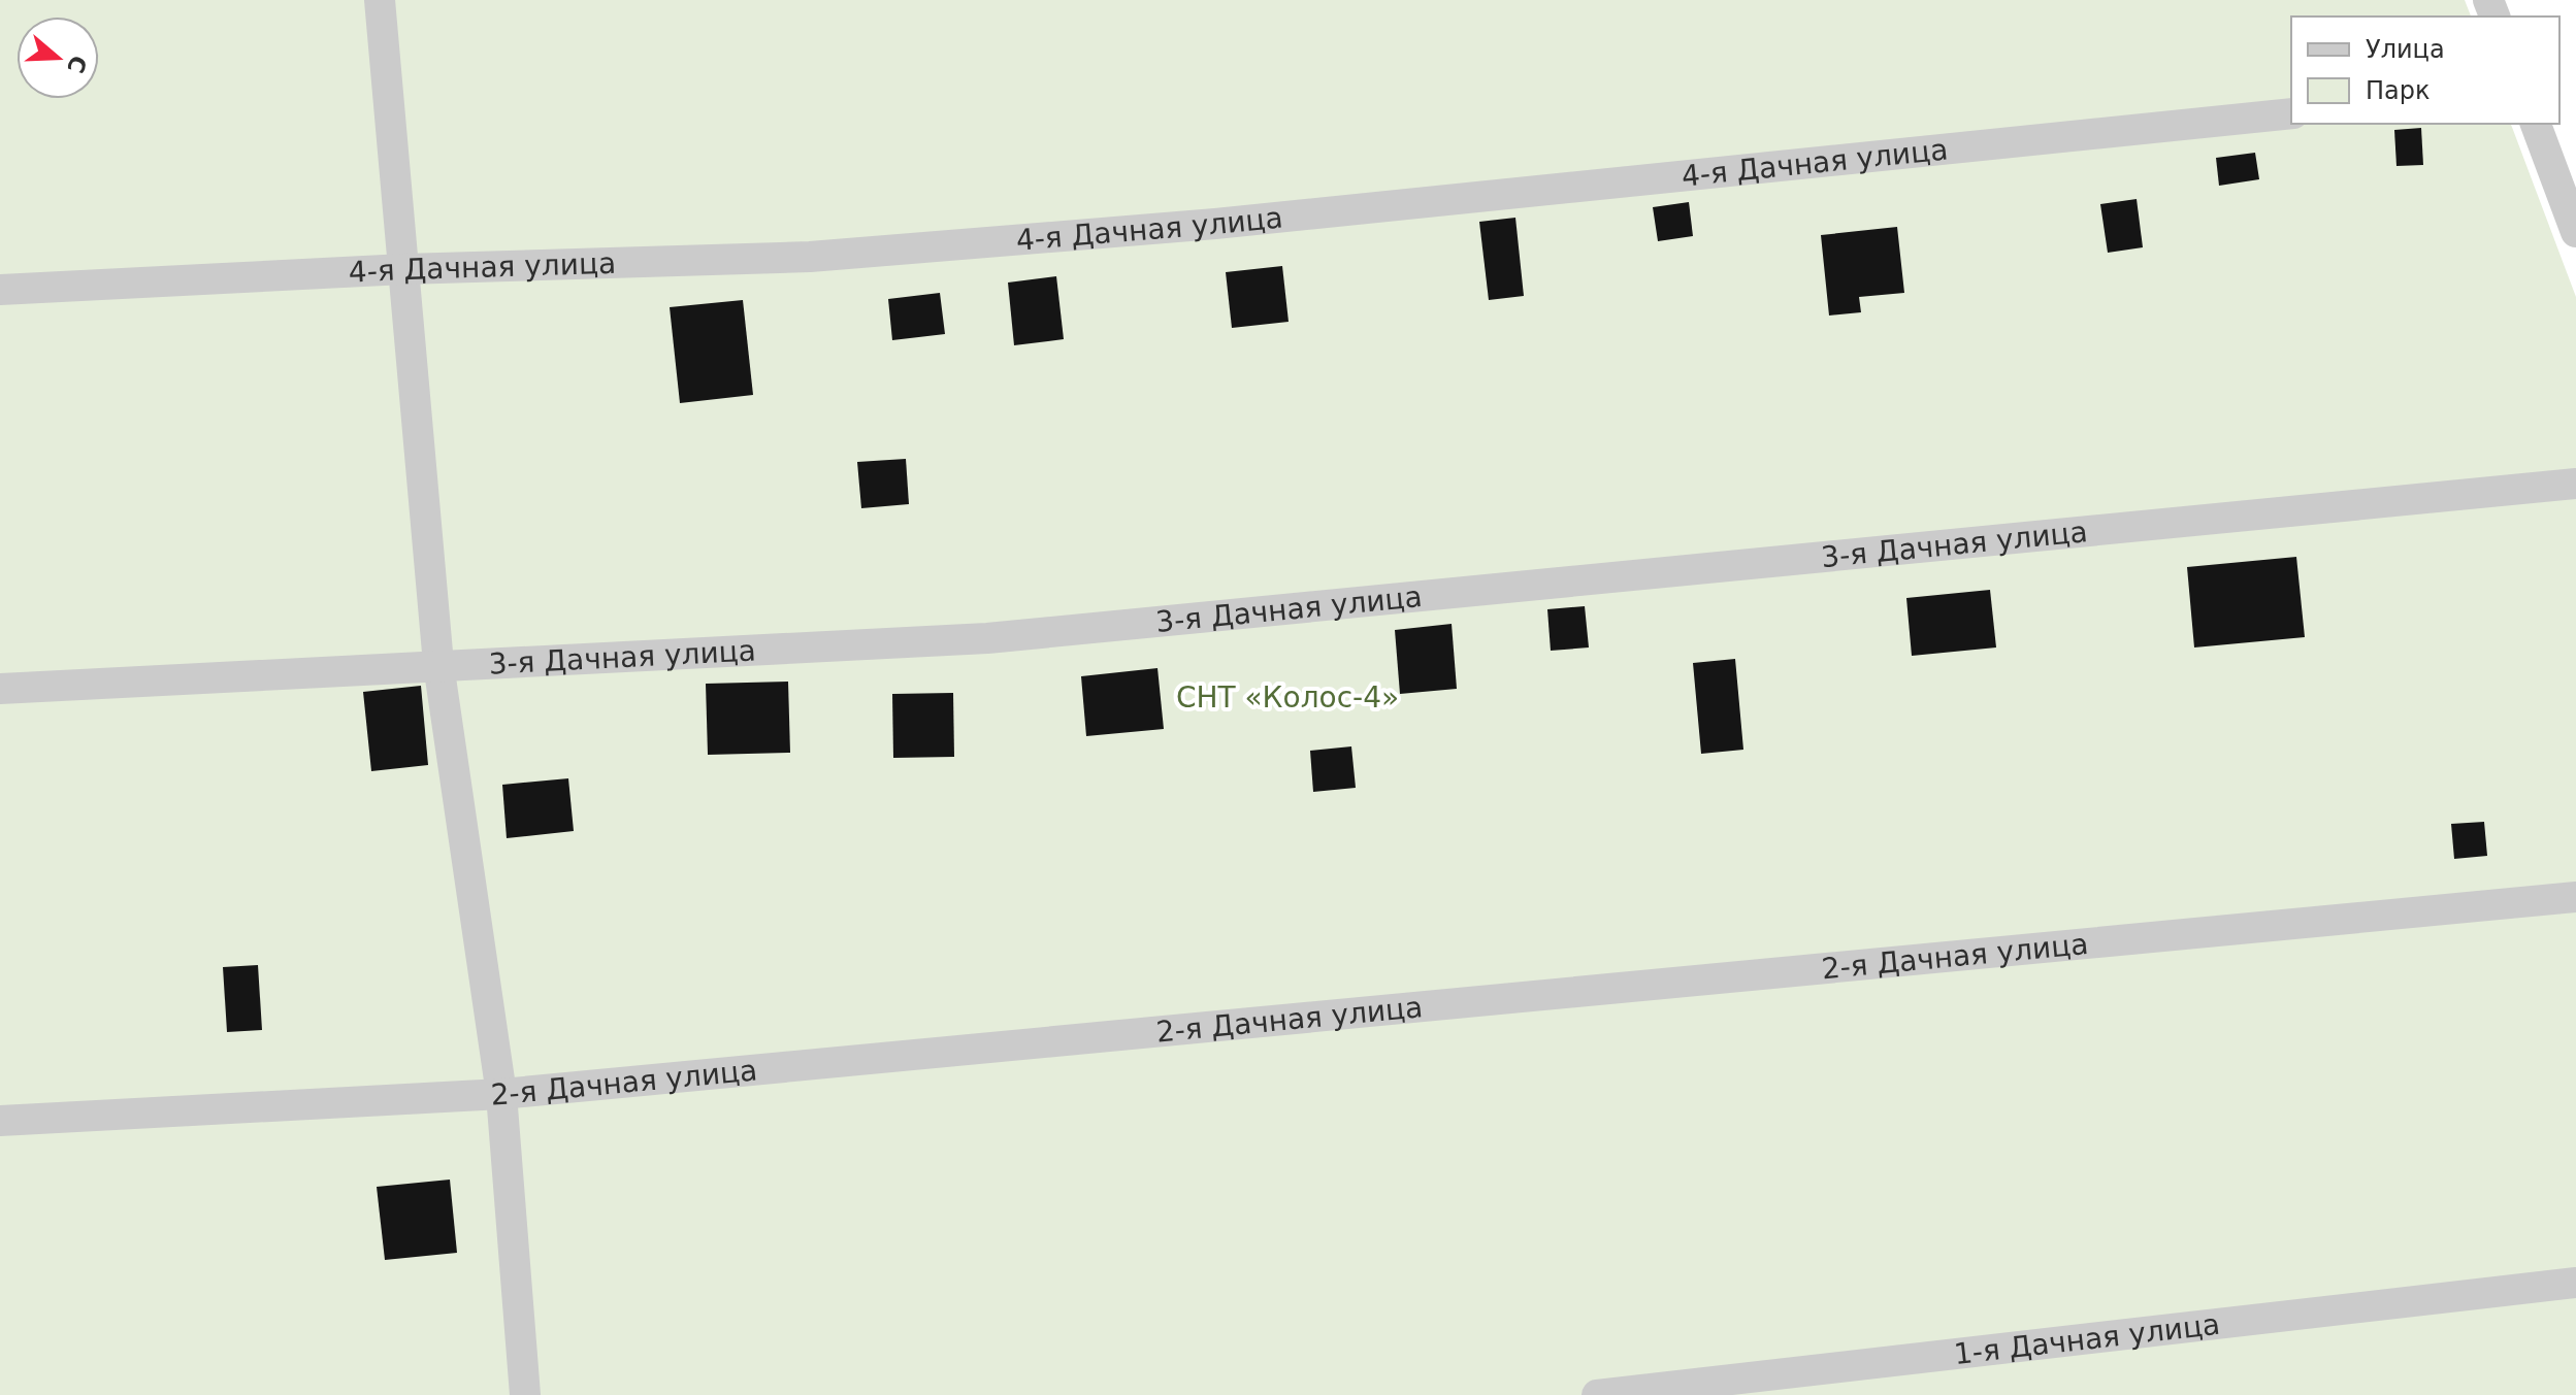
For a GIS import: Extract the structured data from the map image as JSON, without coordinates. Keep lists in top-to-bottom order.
{
  "streets": {
    "street": [
      "4-я Дачная улица",
      "3-я Дачная улица",
      "2-я Дачная улица",
      "1-я Дачная улица"
    ]
  },
  "parks": ["СНТ «Колос-4»"],
  "legend": ["Улица", "Парк"],
  "north": "right"
}
